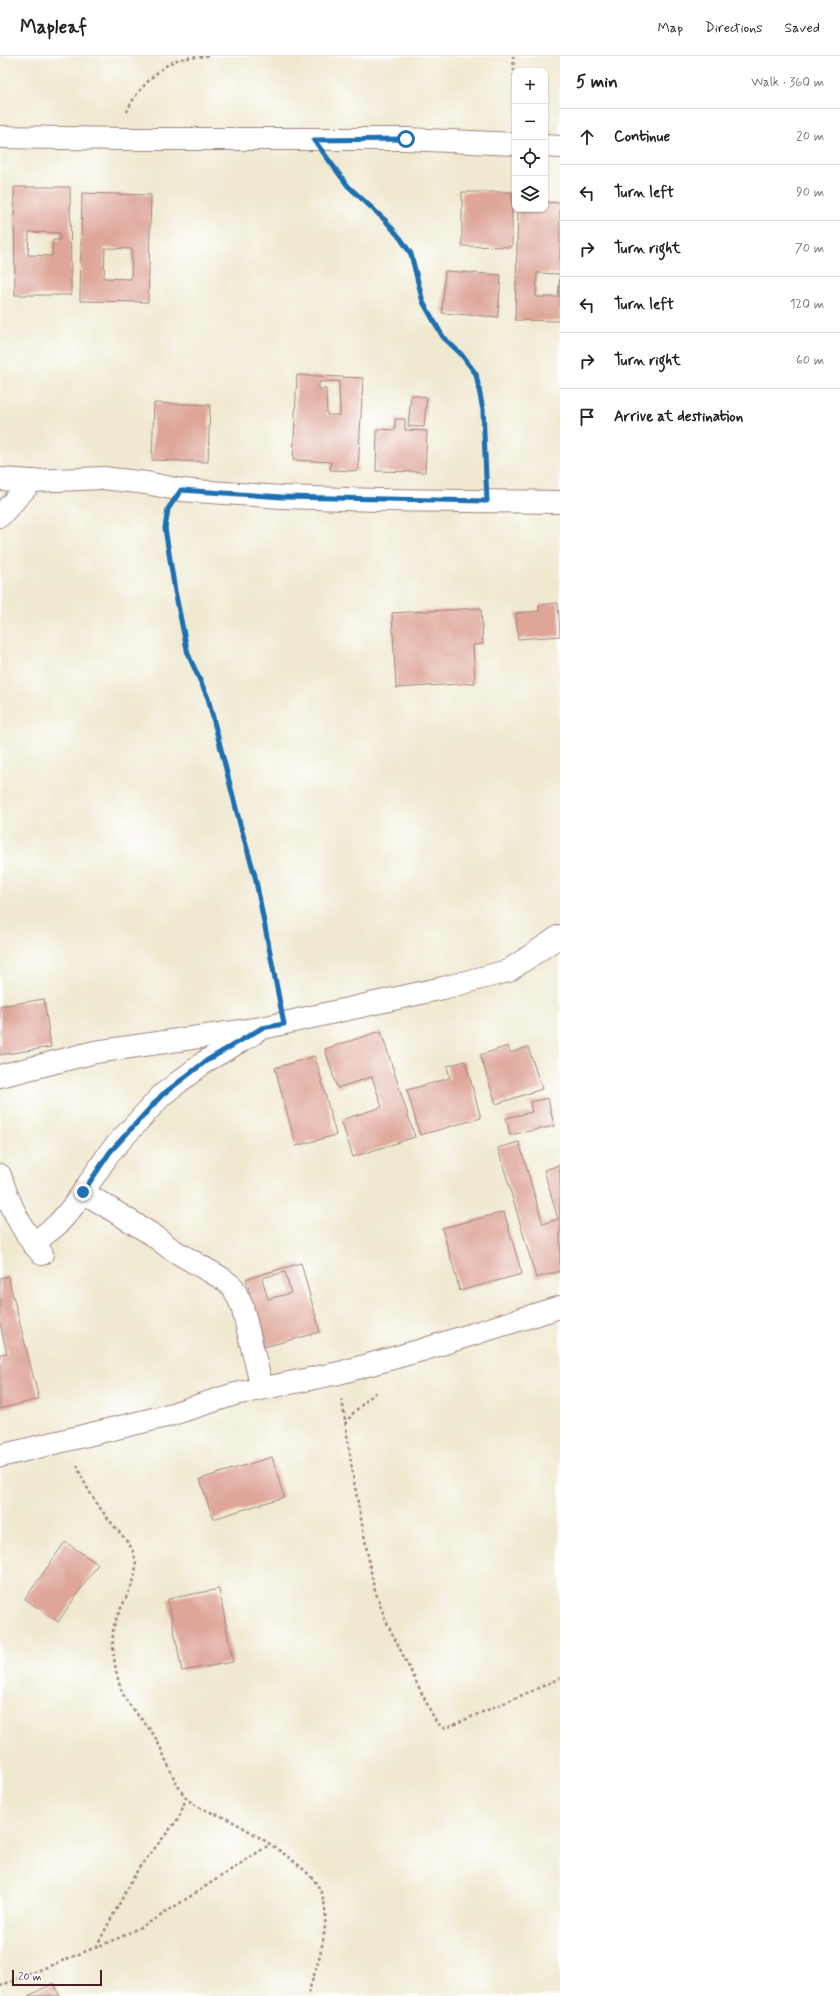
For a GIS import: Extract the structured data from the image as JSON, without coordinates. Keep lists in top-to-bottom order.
{
  "scale_bar": "20 m",
  "page": {
    "header": "Mapleaf",
    "nav": ["Map", "Directions", "Saved"],
    "heading": ["5 min", "Walk · 360 m"],
    "map_buttons": ["+", "−"],
    "list": [
      ["Continue", "20 m"],
      ["Turn left", "90 m"],
      ["Turn right", "70 m"],
      ["Turn left", "120 m"],
      ["Turn right", "60 m"],
      "Arrive at destination"
    ],
    "scale": "20 m"
  }
}
